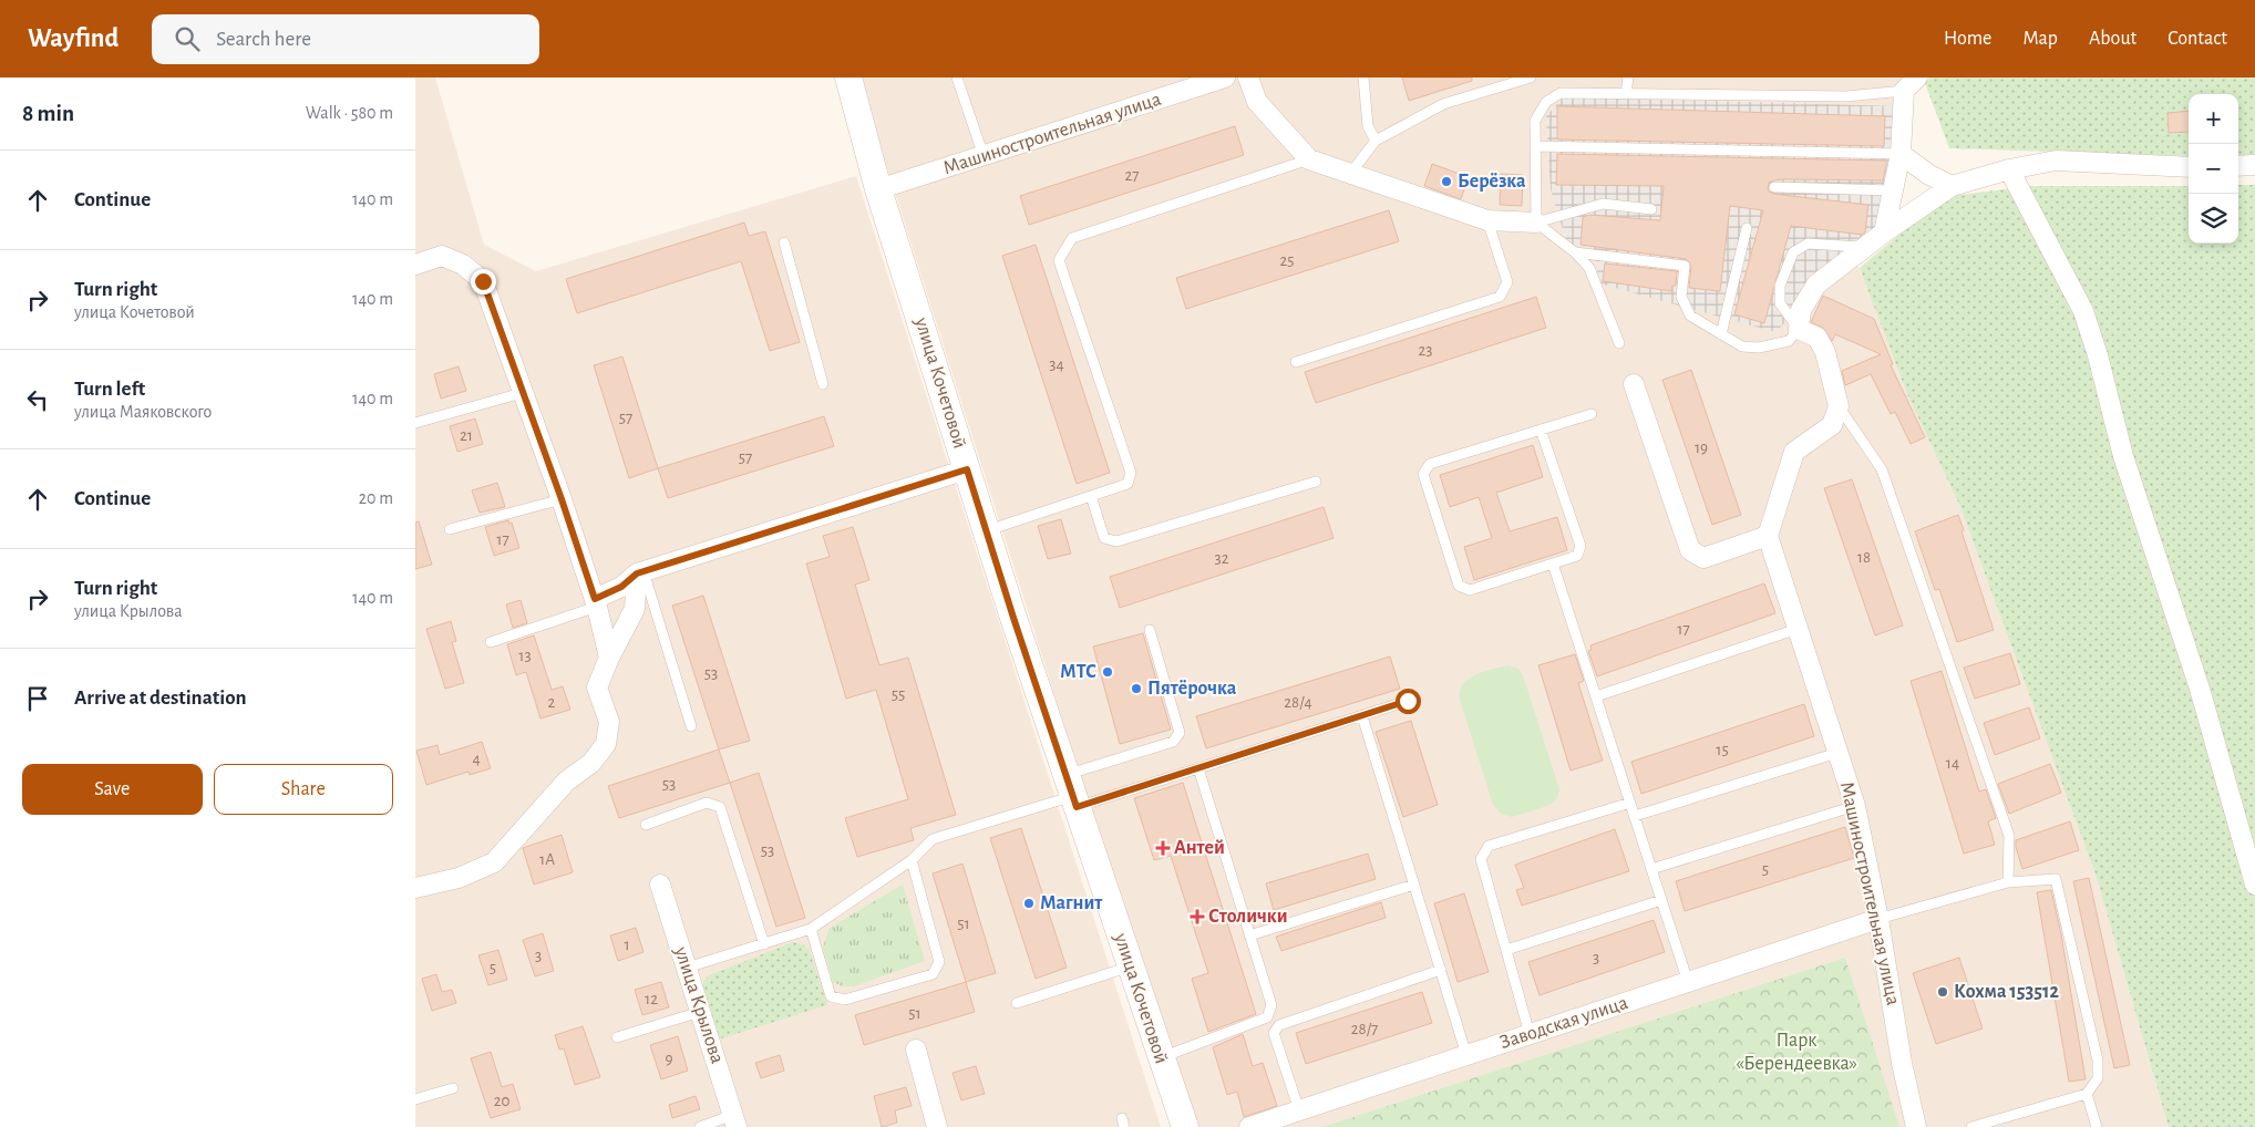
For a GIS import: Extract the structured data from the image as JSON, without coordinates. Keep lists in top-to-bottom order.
{
  "streets": {
    "main road": ["улица Кочетовой"],
    "street": ["Машиностроительная улица", "улица Крылова", "Заводская улица"]
  },
  "crossings": [
    ["Машиностроительная улица", "улица Кочетовой"],
    ["Машиностроительная улица", "Заводская улица"]
  ],
  "parks": ["Парк «Берендеевка»"],
  "places": {
    "other": [
      "Берёзка",
      "МТС",
      "Пятёрочка",
      "Магнит",
      "Кохма 153512"
    ],
    "health": ["Антей", "Столички"]
  },
  "house_numbers": [
    "27",
    "25",
    "23",
    "34",
    "57",
    "21",
    "19",
    "57",
    "17",
    "18",
    "32",
    "17",
    "13",
    "53",
    "55",
    "2",
    "28/4",
    "15",
    "4",
    "14",
    "53",
    "53",
    "1А",
    "5",
    "51",
    "1",
    "3",
    "3",
    "5",
    "12",
    "51",
    "28/7",
    "9",
    "20"
  ],
  "page": {
    "header": "Wayfind",
    "search": "Search here",
    "nav": [
      "Home",
      "Map",
      "About",
      "Contact"
    ],
    "heading": ["8 min", "Walk · 580 m"],
    "map_buttons": ["+", "−"],
    "list": [
      ["Continue", "140 m"],
      ["Turn right", "улица Кочетовой", "140 m"],
      ["Turn left", "улица Маяковского", "140 m"],
      ["Continue", "20 m"],
      ["Turn right", "улица Крылова", "140 m"],
      "Arrive at destination"
    ],
    "buttons": ["Save", "Share"]
  }
}
